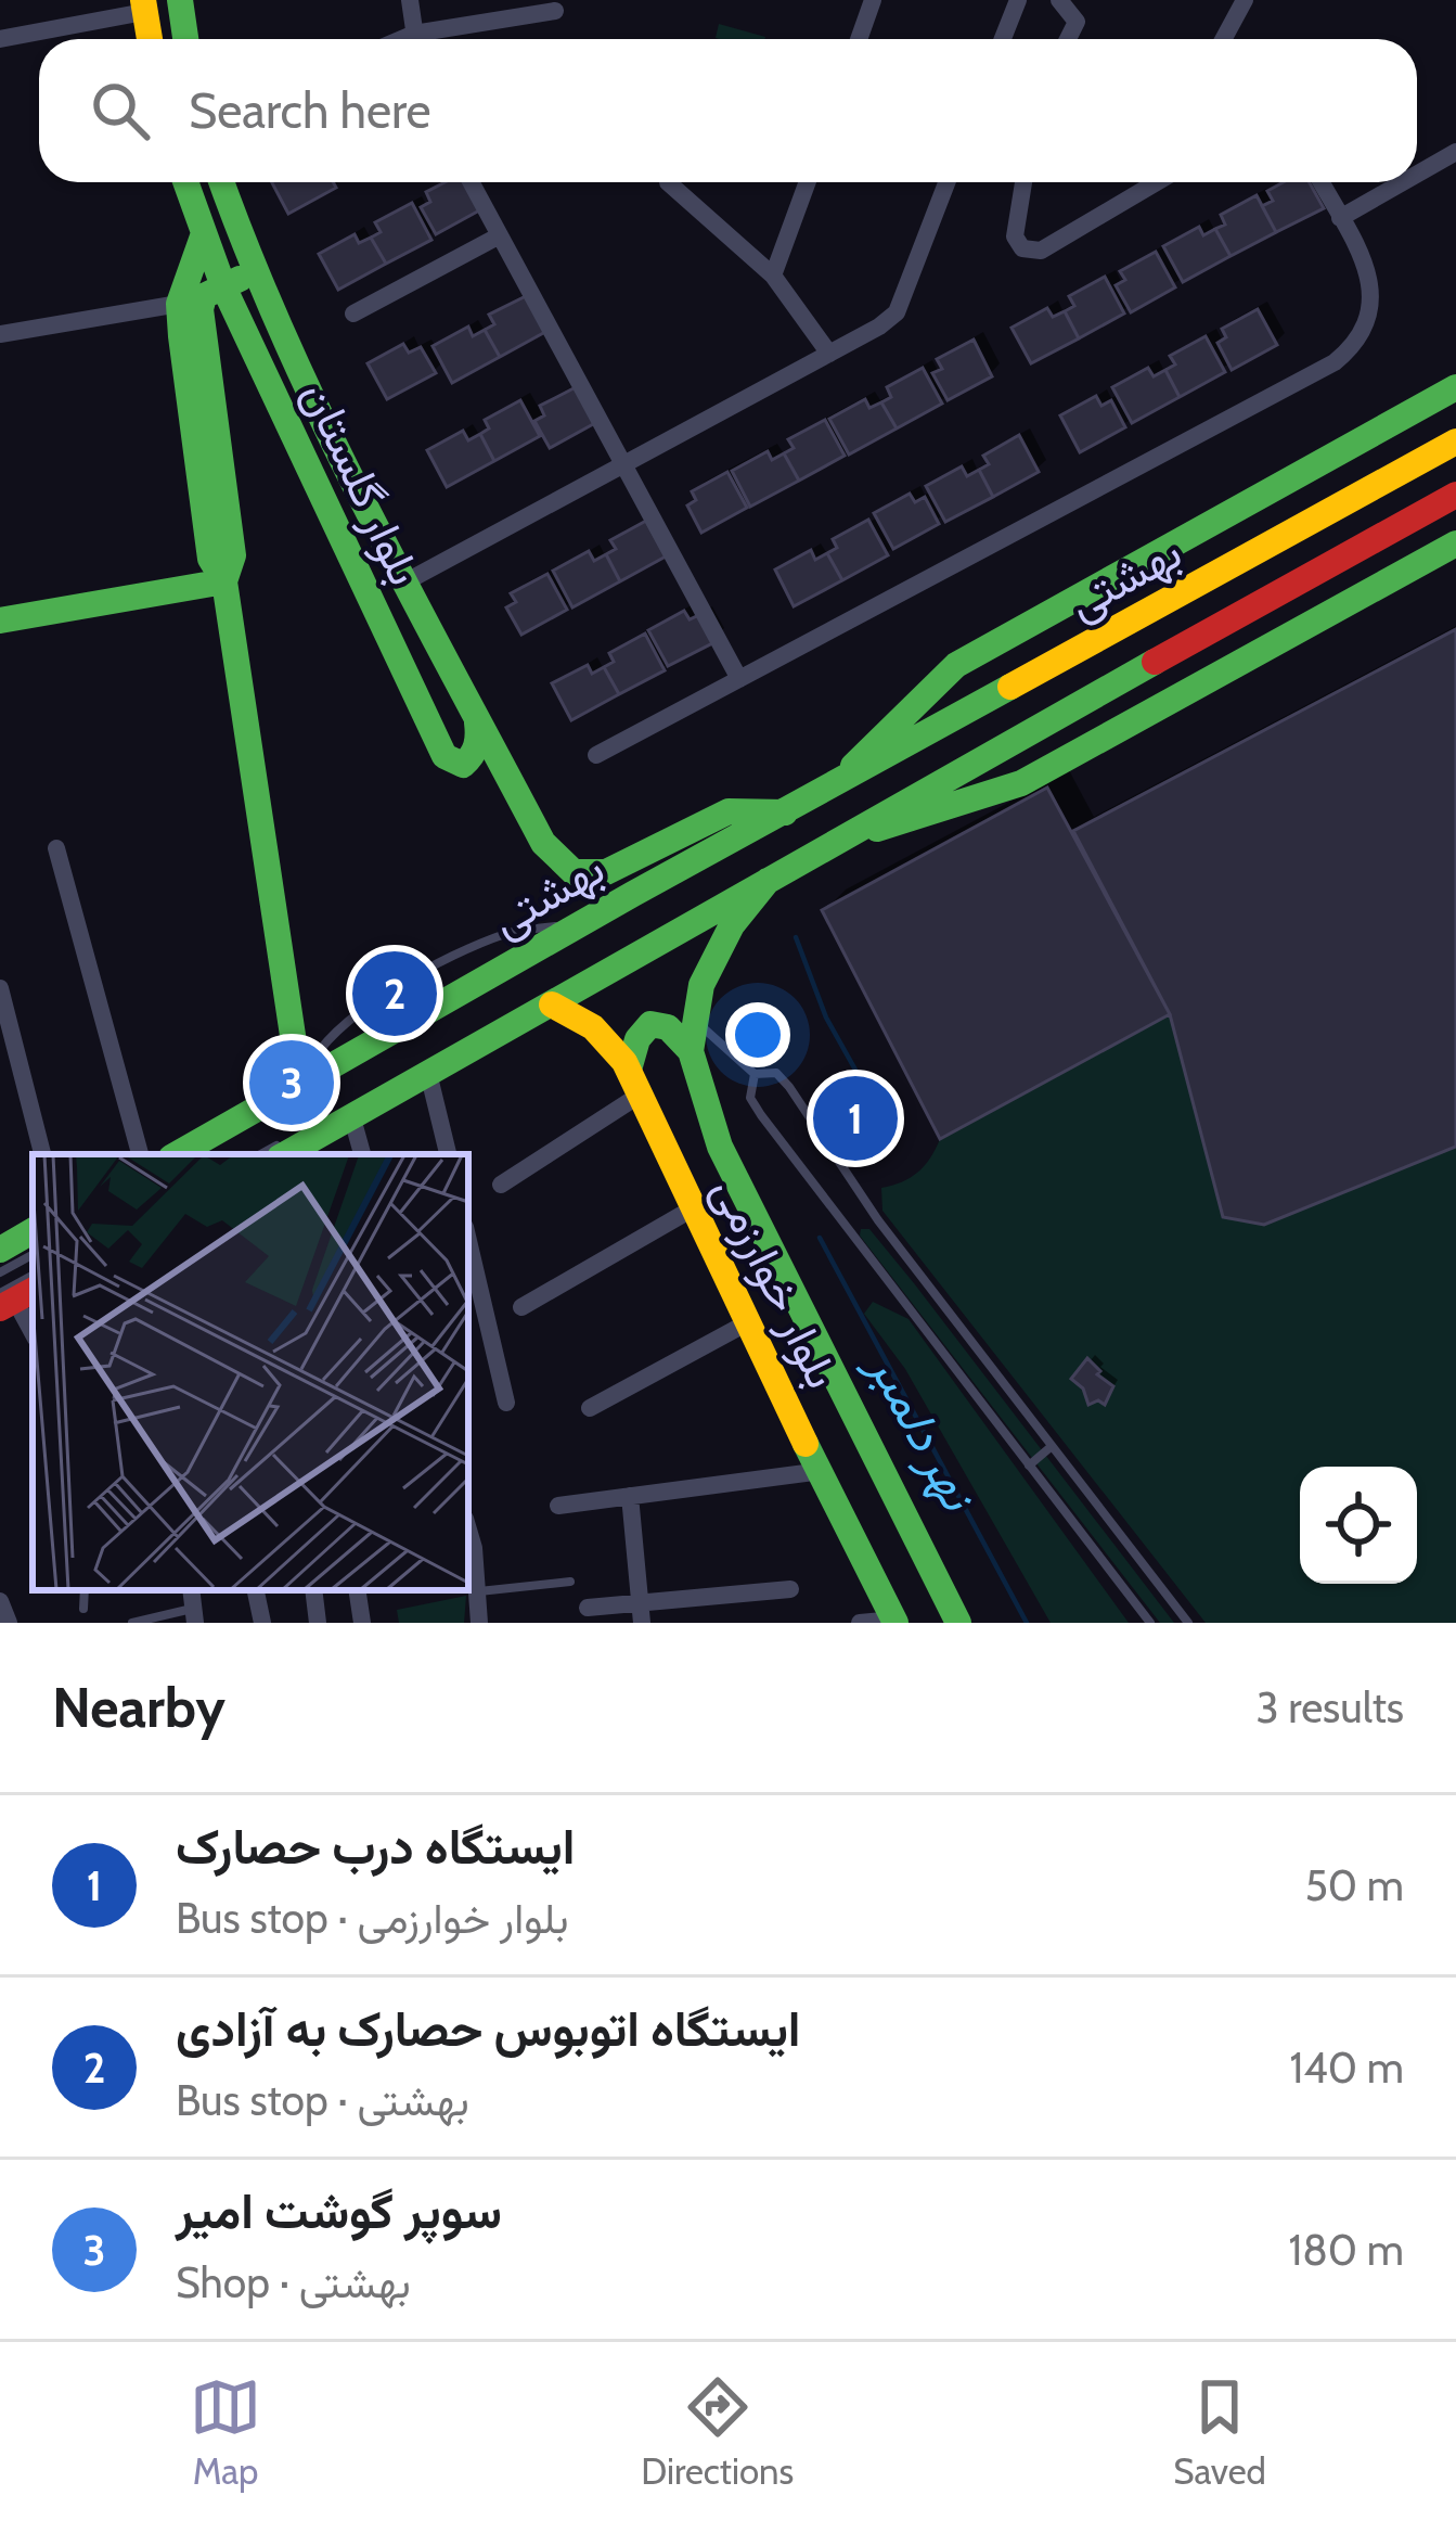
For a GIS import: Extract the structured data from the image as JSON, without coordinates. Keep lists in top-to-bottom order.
{
  "streets": {
    "main road": [
      "بلوار گلستان",
      "بهشتى",
      "بهشتی",
      "بلوار خوارزمی"
    ]
  },
  "crossings": [
    ["بلوار گلستان", "بهشتی"],
    ["بهشتى", "بهشتی"]
  ],
  "water": ["نهر دلمبر"],
  "page": {
    "search": "Search here",
    "pins": ["2", "3", "1"],
    "heading": ["Nearby", "3 results"],
    "list": [
      {
        "mark": "1",
        "name": "ایستگاه درب حصارک",
        "note": "Bus stop · بلوار خوارزمی",
        "value": "50 m"
      },
      {
        "mark": "2",
        "name": "ایستگاه اتوبوس حصارک به آزادی",
        "note": "Bus stop · بهشتی",
        "value": "140 m"
      },
      {
        "mark": "3",
        "name": "سوپر گوشت امیر",
        "note": "Shop · بهشتی",
        "value": "180 m"
      }
    ],
    "nav": ["Map", "Directions", "Saved"]
  }
}
